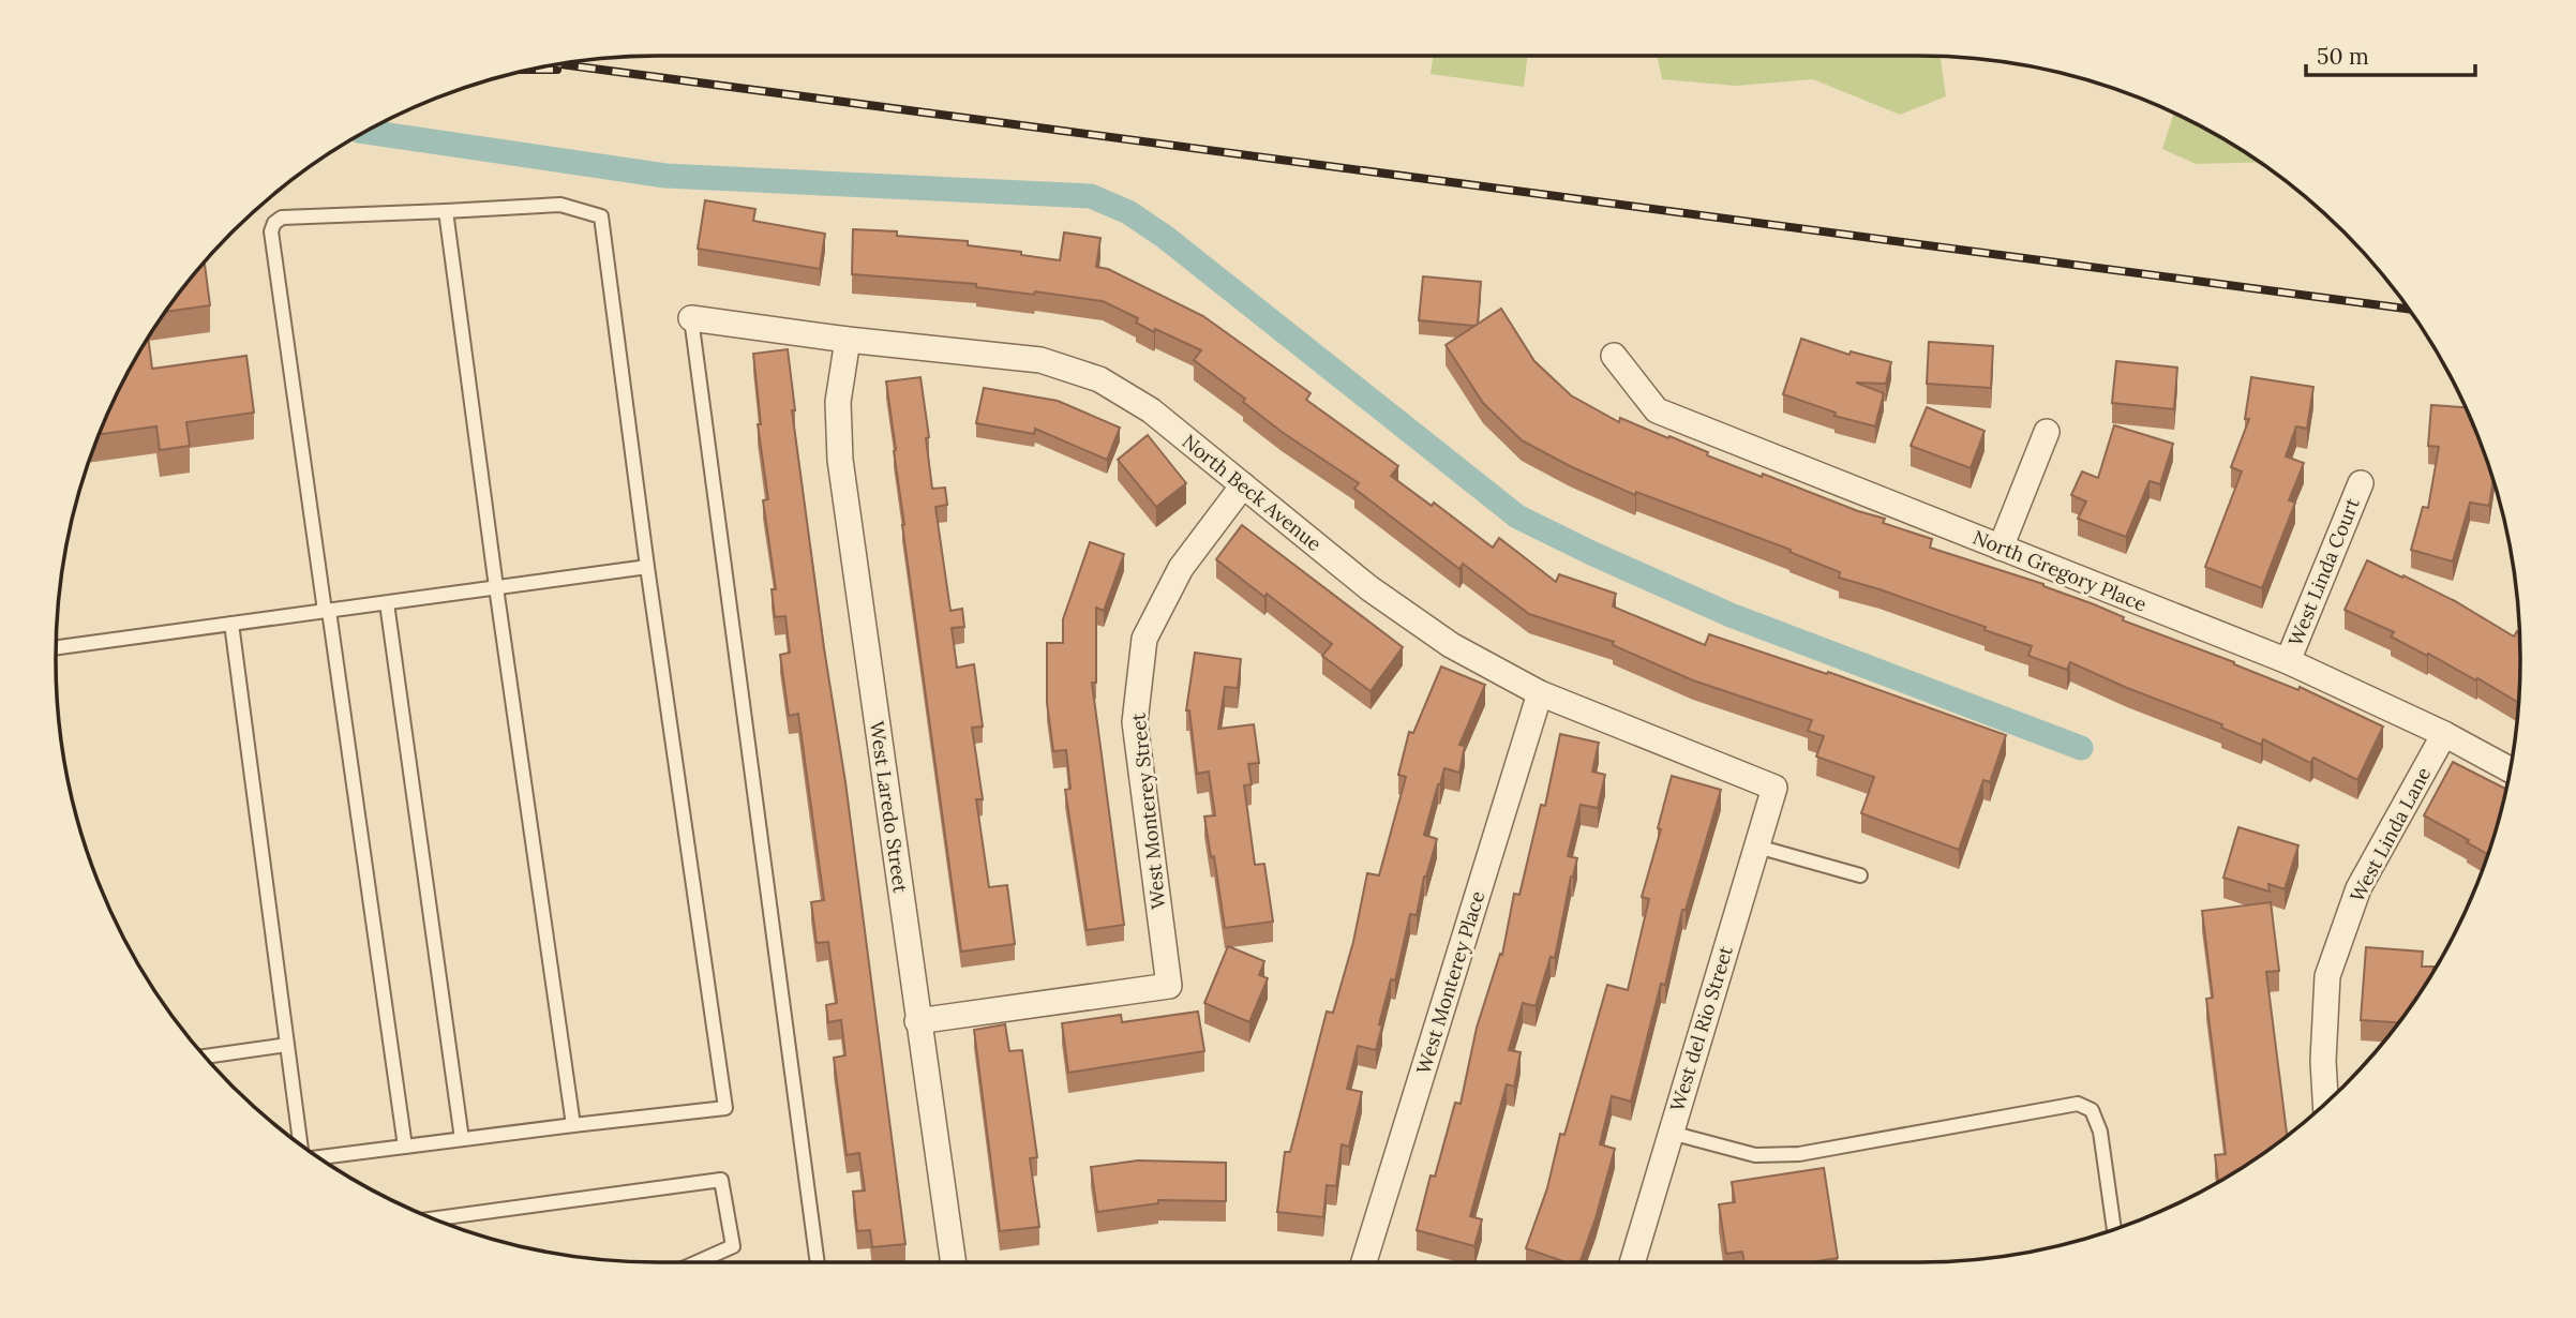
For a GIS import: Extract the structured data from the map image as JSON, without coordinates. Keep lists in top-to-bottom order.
{
  "streets": {
    "street": [
      "North Beck Avenue",
      "North Gregory Place",
      "West Linda Court",
      "West Laredo Street",
      "West Monterey Street",
      "West Linda Lane",
      "West Monterey Place",
      "West del Rio Street"
    ]
  },
  "crossings": [
    ["North Beck Avenue", "West Laredo Street"],
    ["North Beck Avenue", "West Monterey Street"],
    ["North Beck Avenue", "West Monterey Place"],
    ["North Beck Avenue", "West del Rio Street"],
    ["North Gregory Place", "West Linda Court"],
    ["North Gregory Place", "West Linda Lane"],
    ["West Laredo Street", "West Monterey Street"]
  ],
  "scale_bar": "50 m"
}
